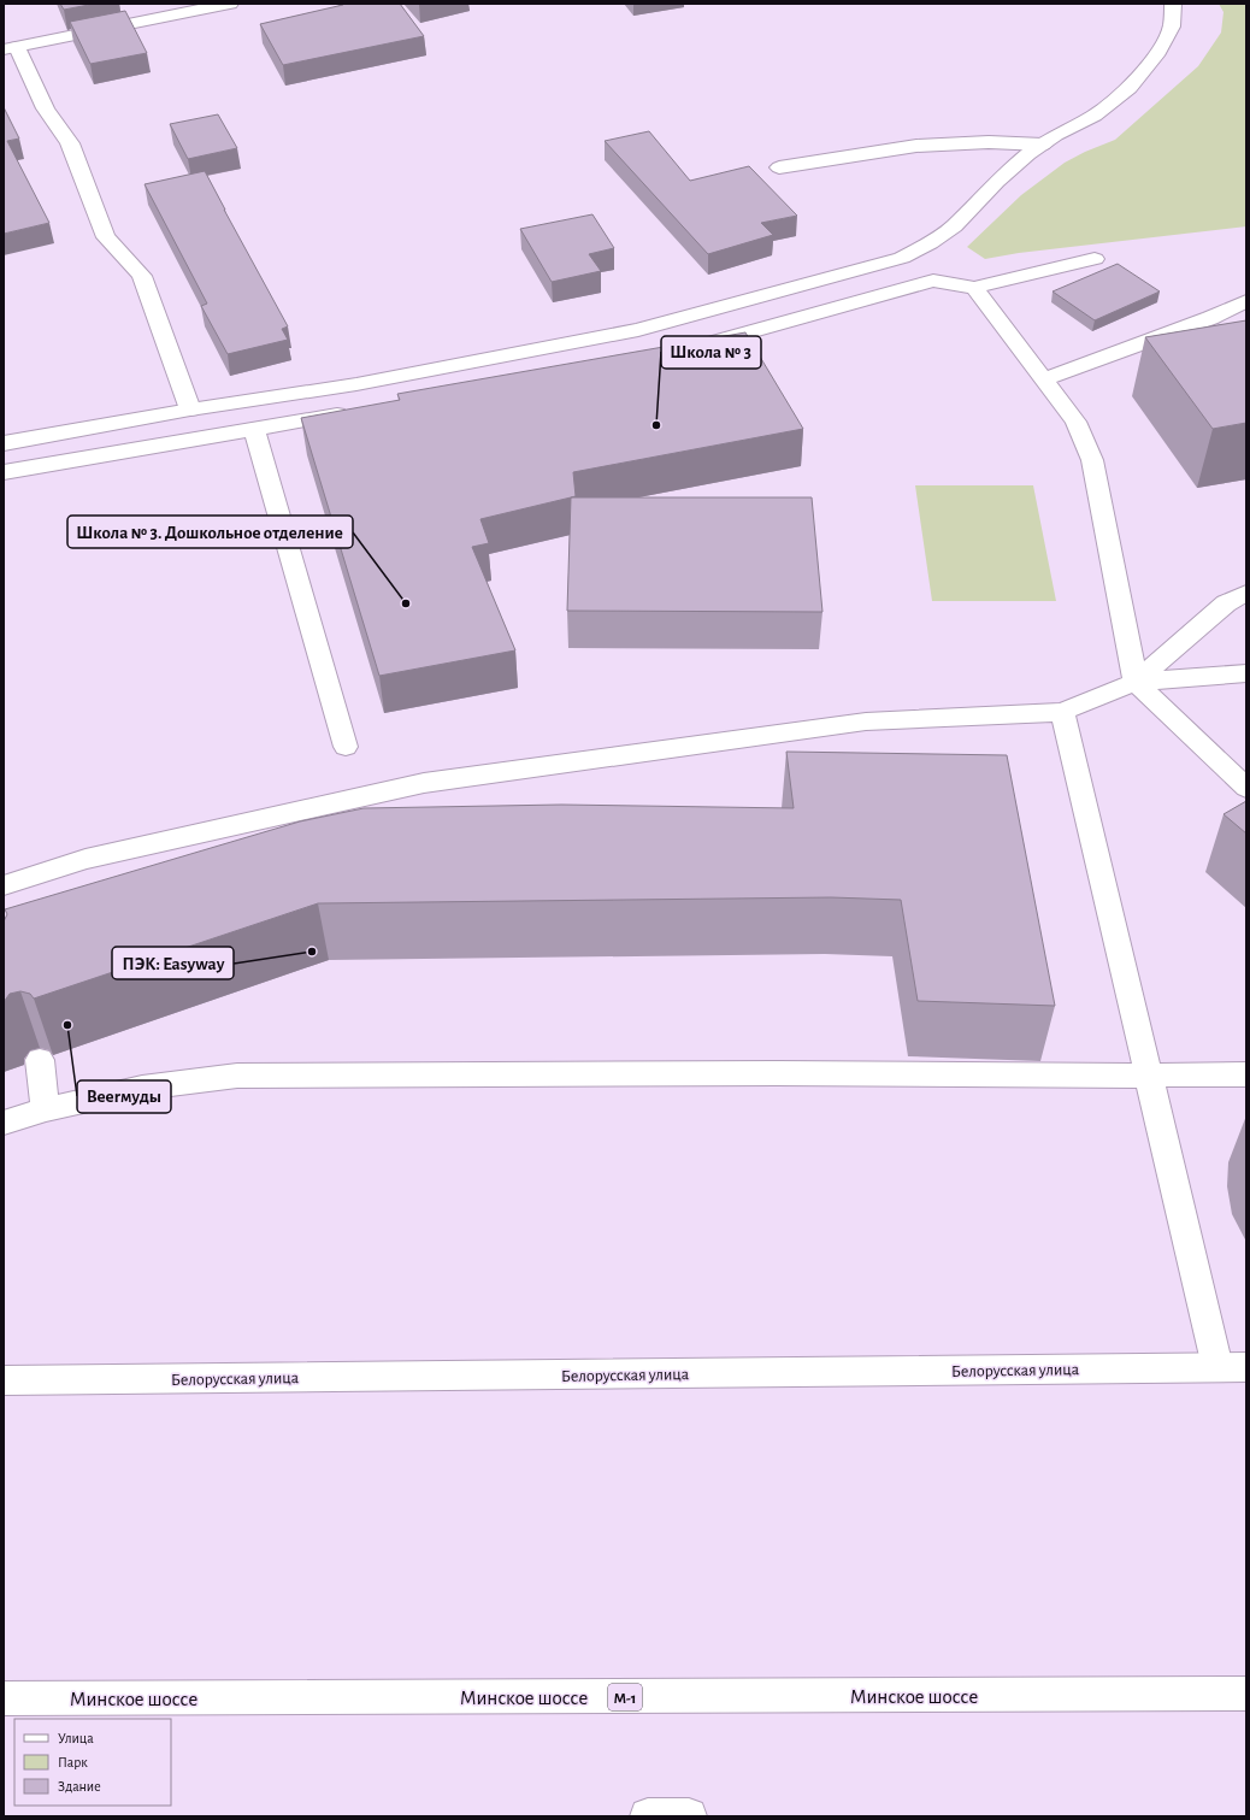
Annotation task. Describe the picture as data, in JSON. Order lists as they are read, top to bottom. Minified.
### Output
{"streets":{"main road":["Белорусская улица","Минское шоссе","М-1"]},"places":["Школа № 3","Школа № 3. Дошкольное отделение","ПЭК: Easyway","Beerмуды"],"legend":["Улица","Парк","Здание"]}
